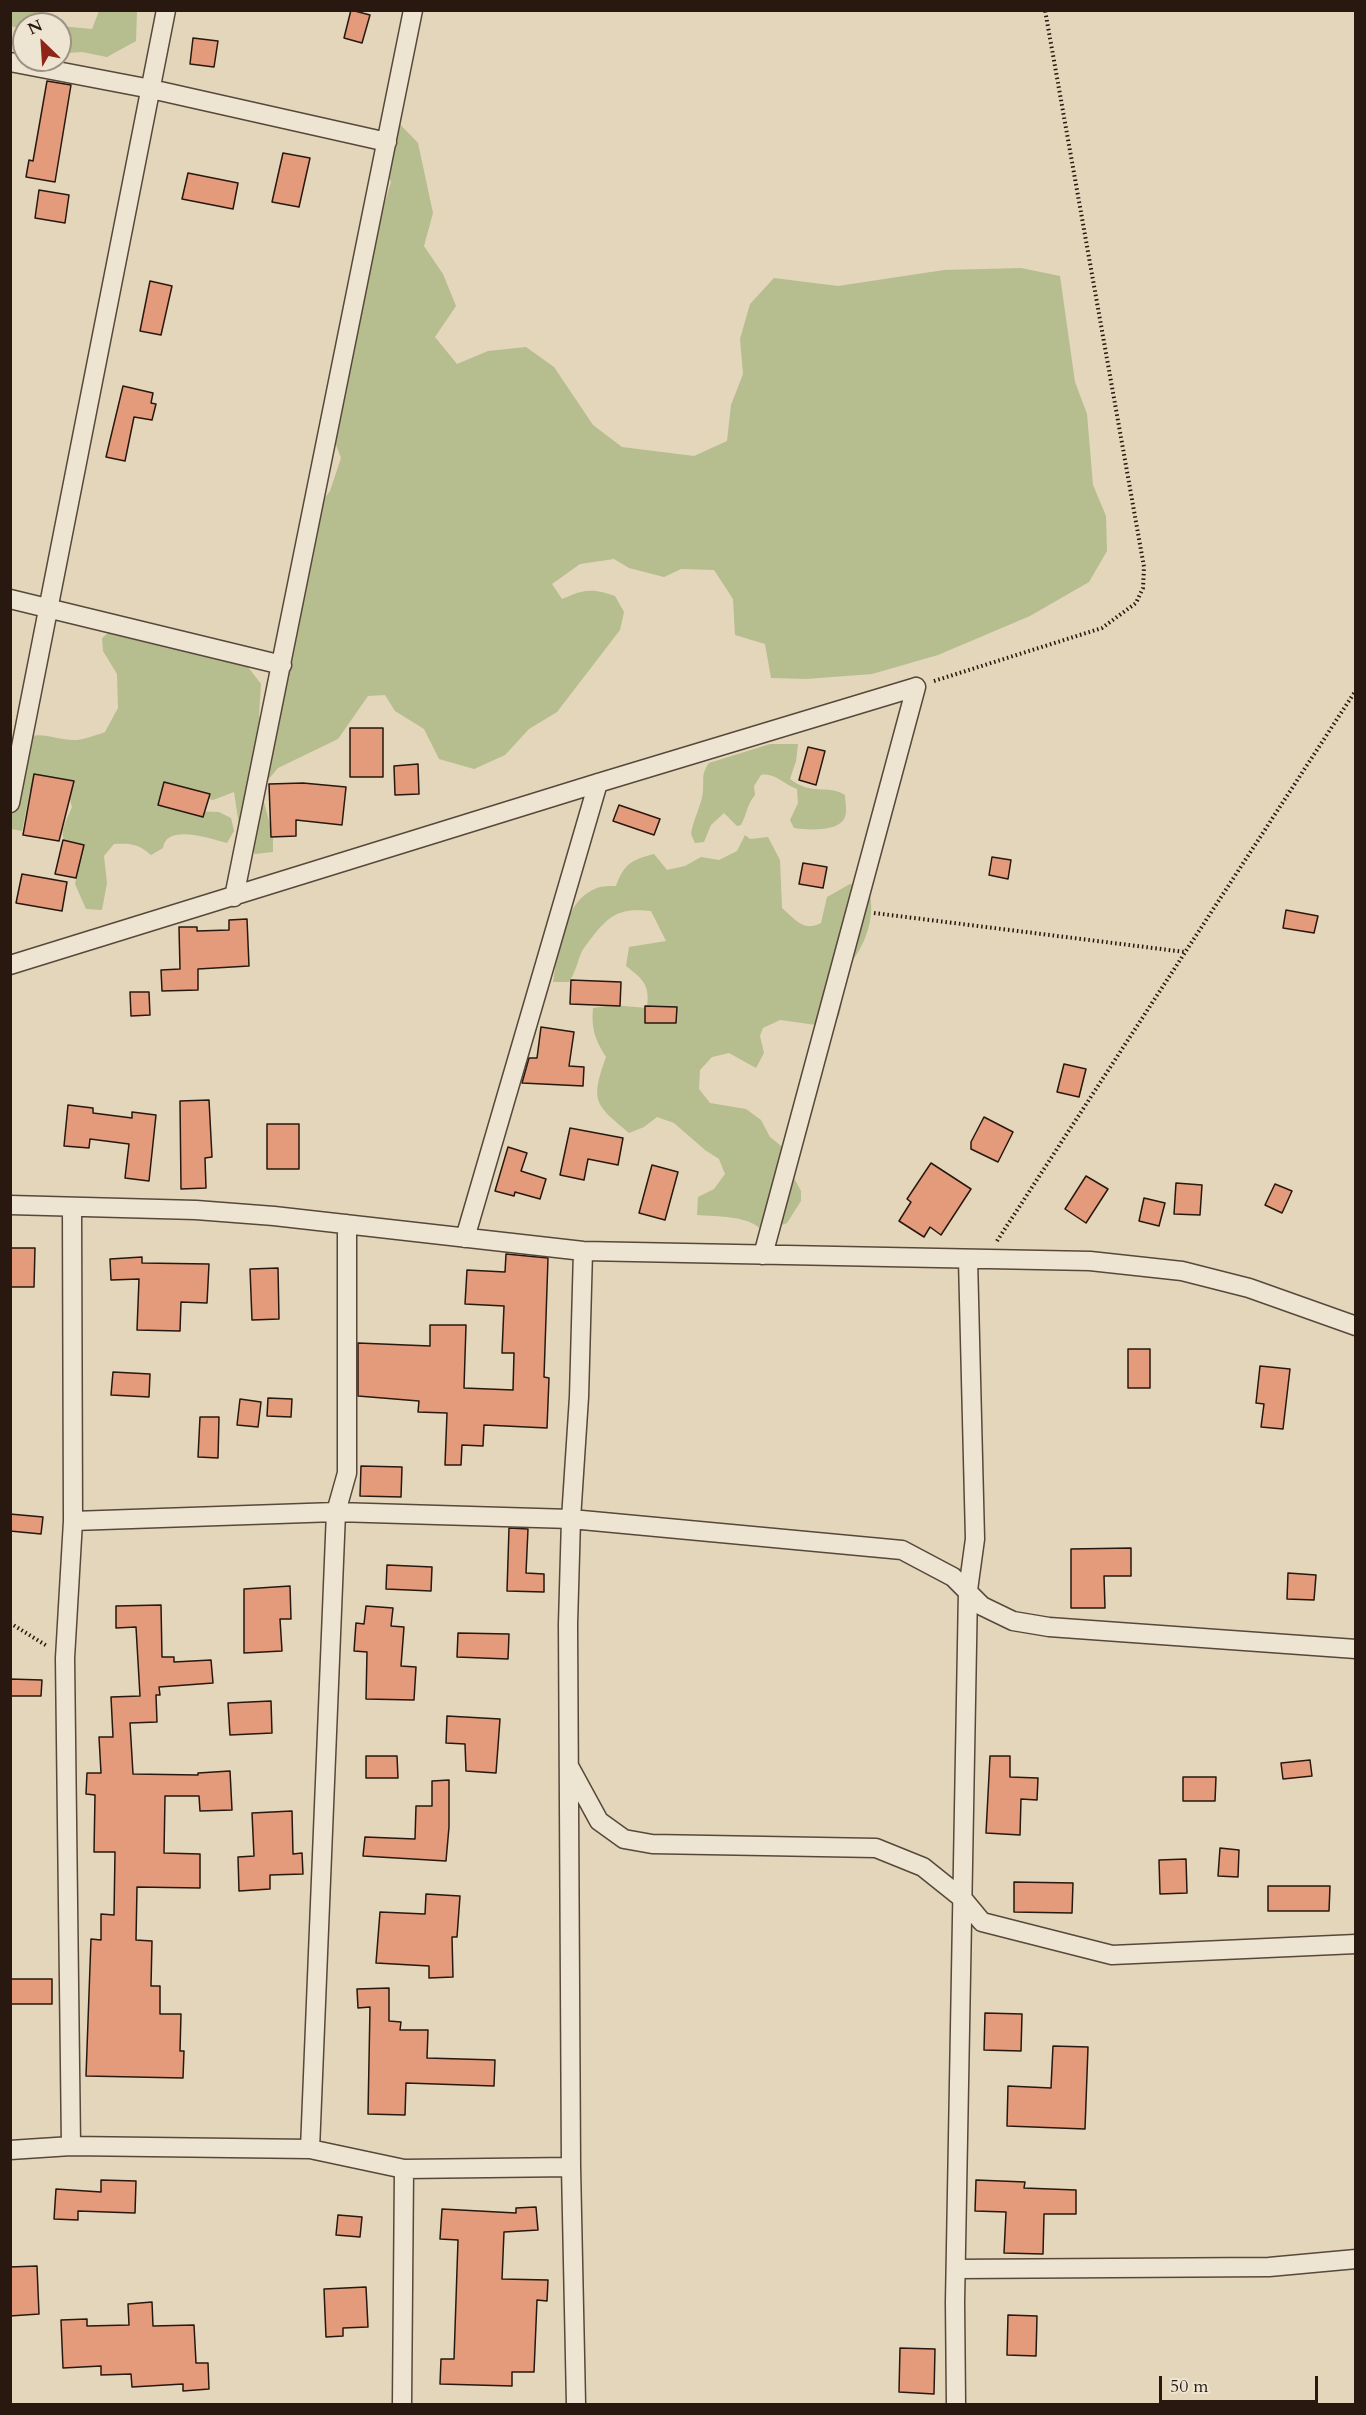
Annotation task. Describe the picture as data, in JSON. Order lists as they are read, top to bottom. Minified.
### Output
{"scale_bar":"50 m","north":"top left"}
